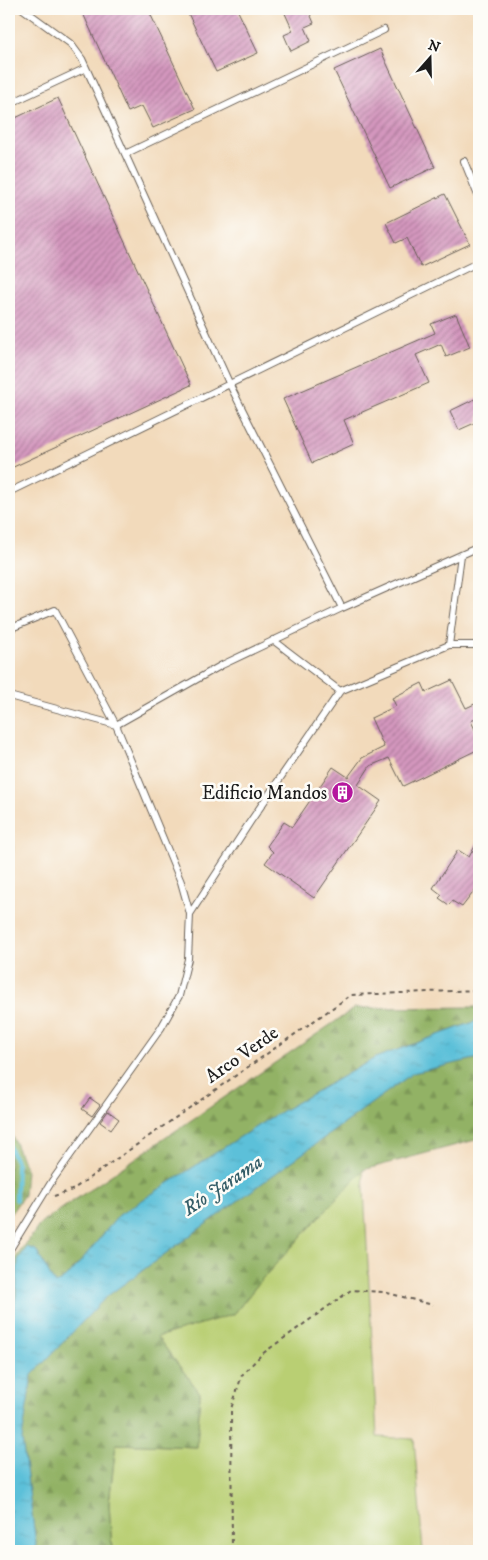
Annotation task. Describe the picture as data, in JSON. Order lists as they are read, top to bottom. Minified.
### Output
{"streets":{"path":["Arco Verde"]},"water":["Río Jarama"],"places":{"building":["Edificio Mandos"]},"north":"top"}
